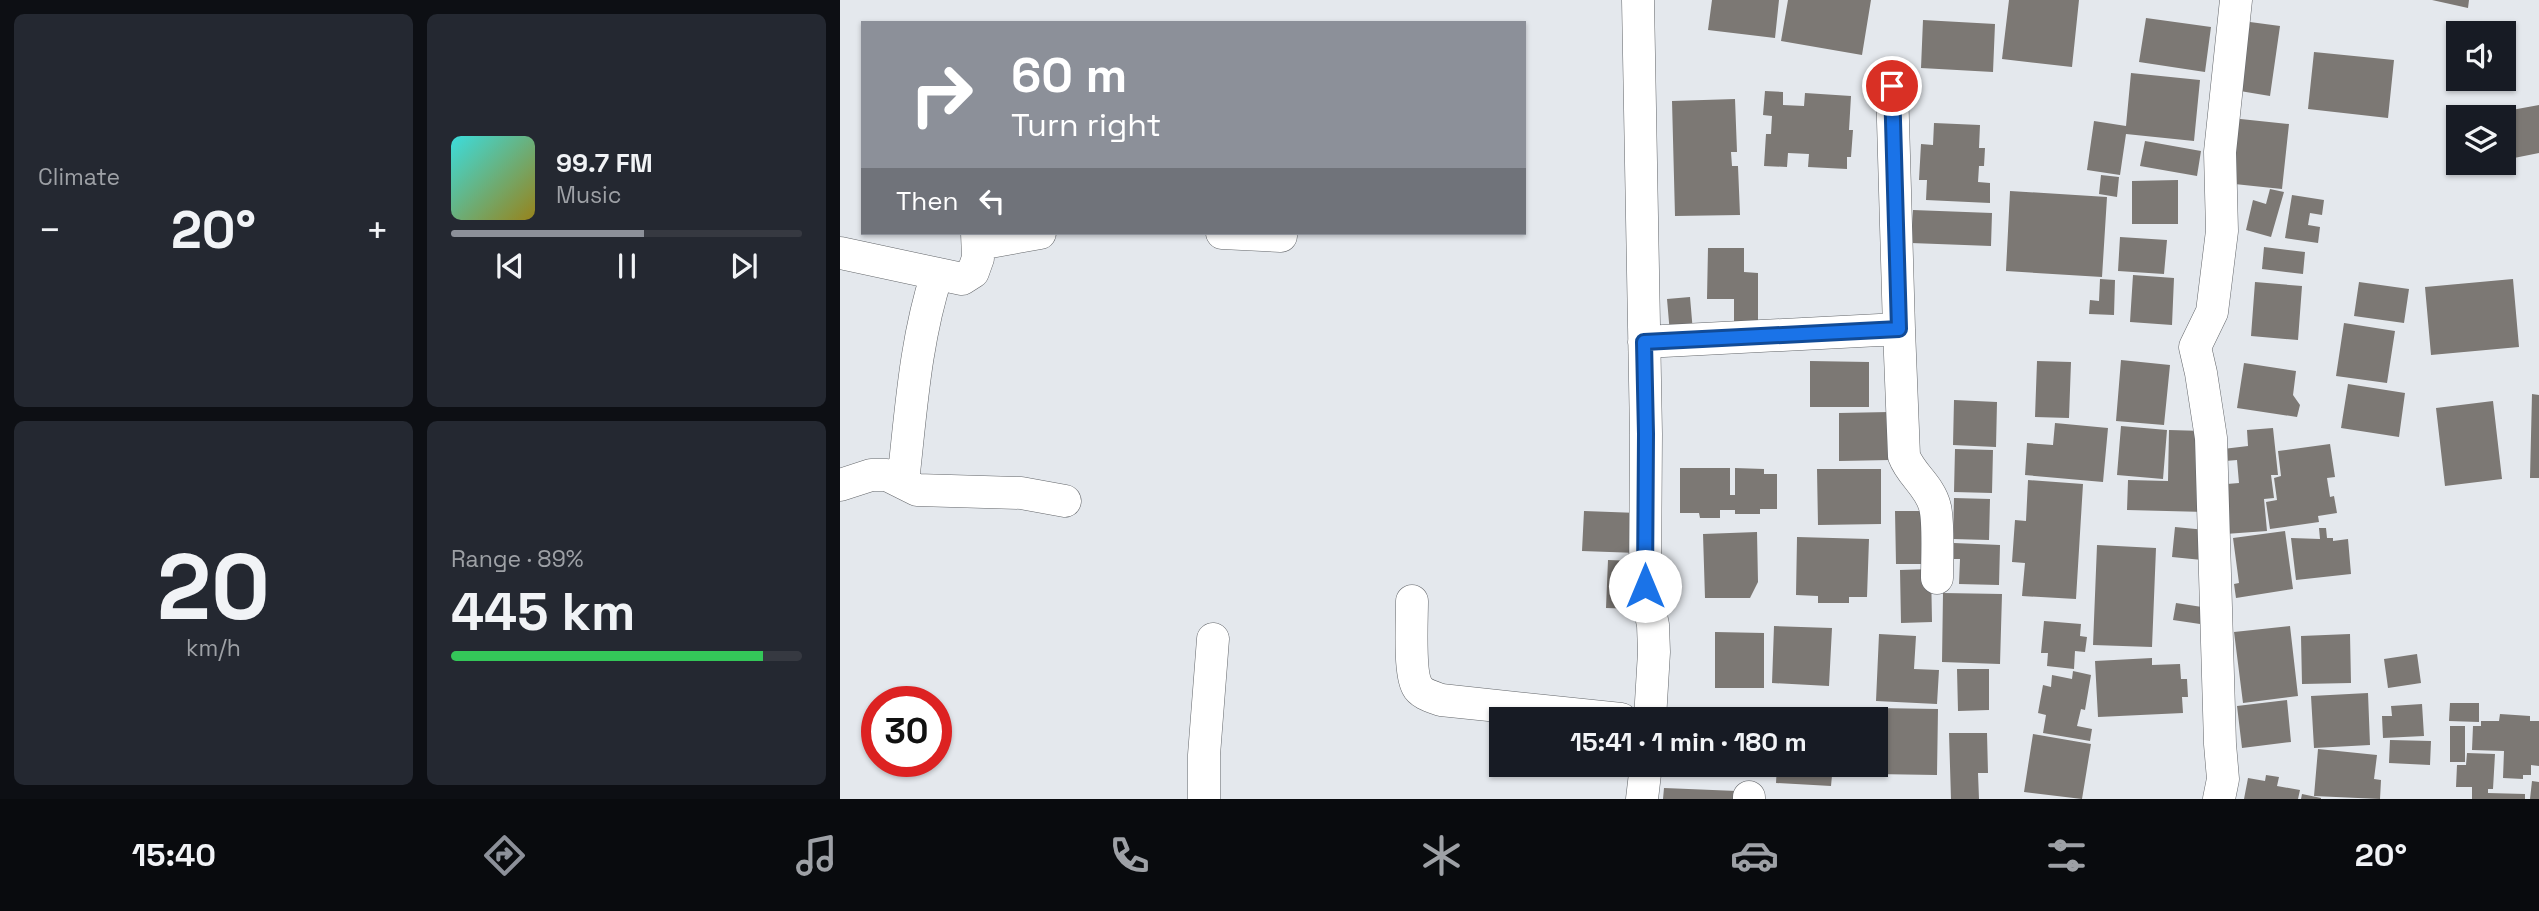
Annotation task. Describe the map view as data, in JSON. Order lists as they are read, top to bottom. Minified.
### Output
{"page":{"tile":["Climate",["20","km/h"],["Range · 89%","445 km"]],"turn":["60 m","Turn right"],"song":["99.7 FM","Music"],"then":"Then","heat":["−","20°","+"],"limit":"30","trip":"15:41 · 1 min · 180 m","tabs":["15:40","20°"]}}
